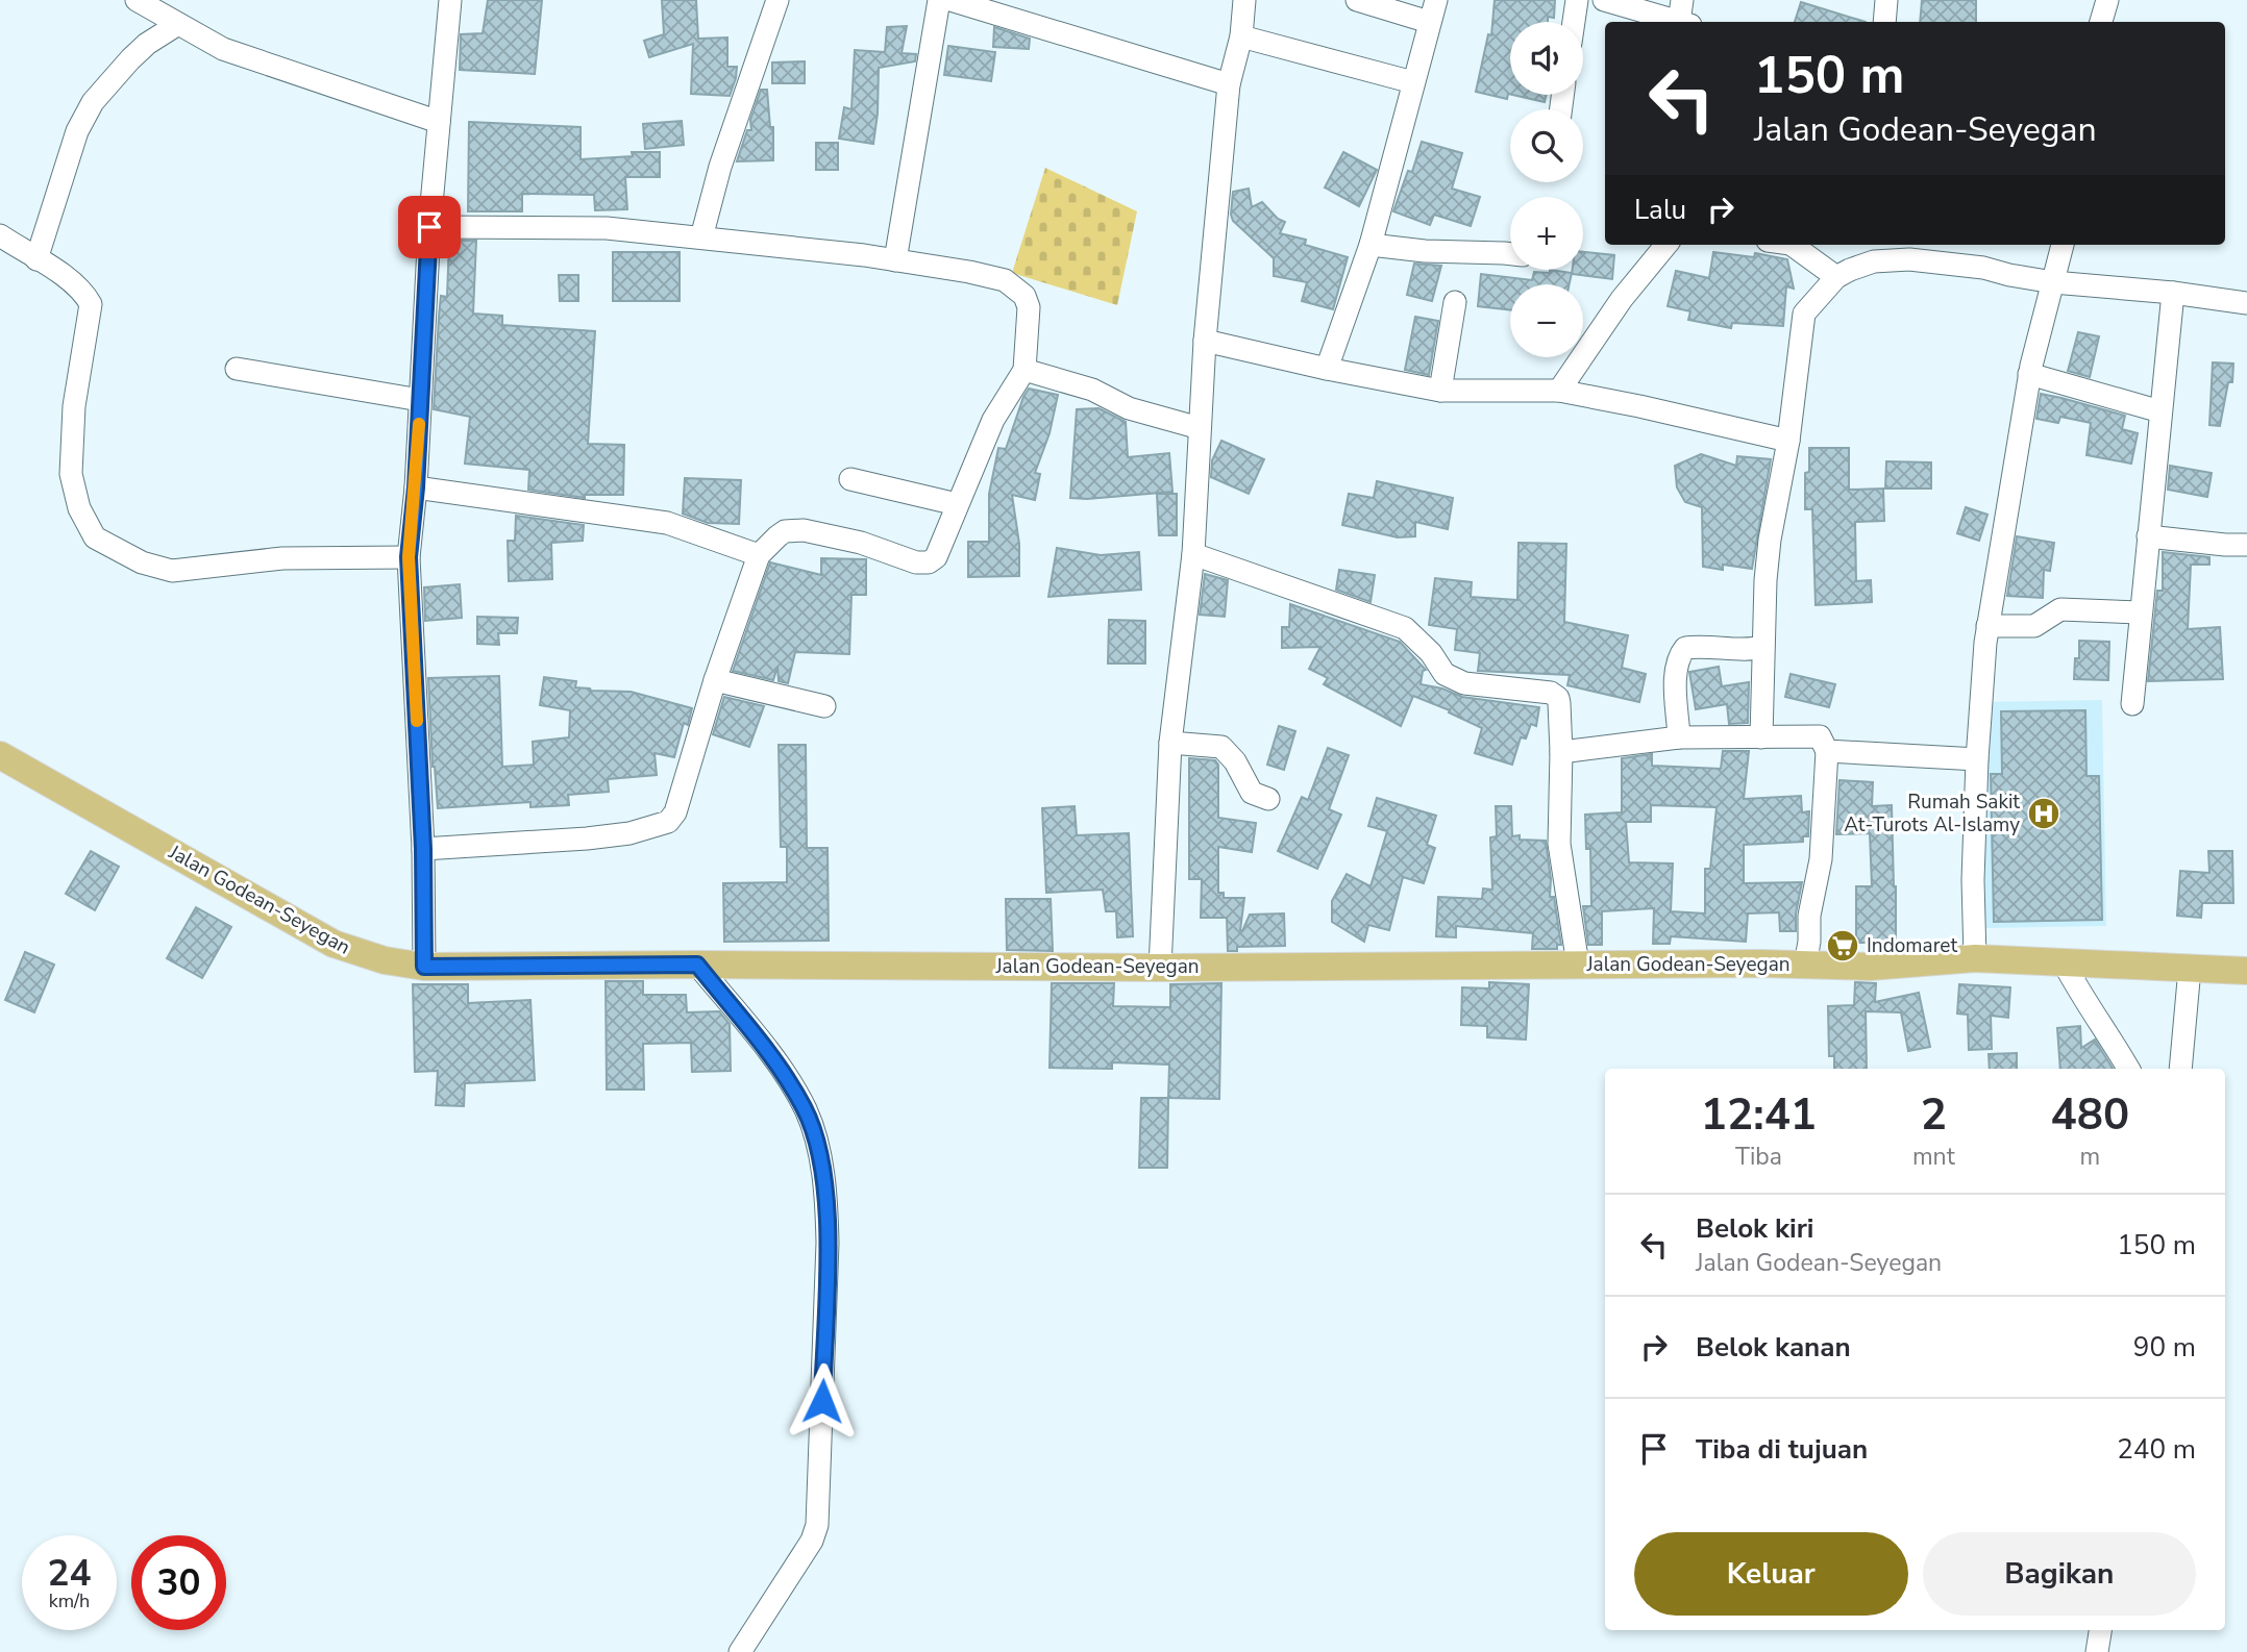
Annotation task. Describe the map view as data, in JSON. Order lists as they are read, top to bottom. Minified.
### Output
{"streets":{"main road":["Jalan Godean-Seyegan"]},"places":{"hospital":["Rumah Sakit At-Turots Al-Islamy"],"supermarket":["Indomaret"]},"page":{"map_buttons":["+","−"],"turn":["150 m","Jalan Godean-Seyegan"],"then":"Lalu","eta":["12:41","Tiba","2","mnt","480","m"],"list":[{"name":"Belok kiri","note":"Jalan Godean-Seyegan","value":"150 m"},{"name":"Belok kanan","value":"90 m"},{"name":"Tiba di tujuan","value":"240 m"}],"buttons":["Keluar","Bagikan"],"speed":"24 km/h","limit":"30"}}
